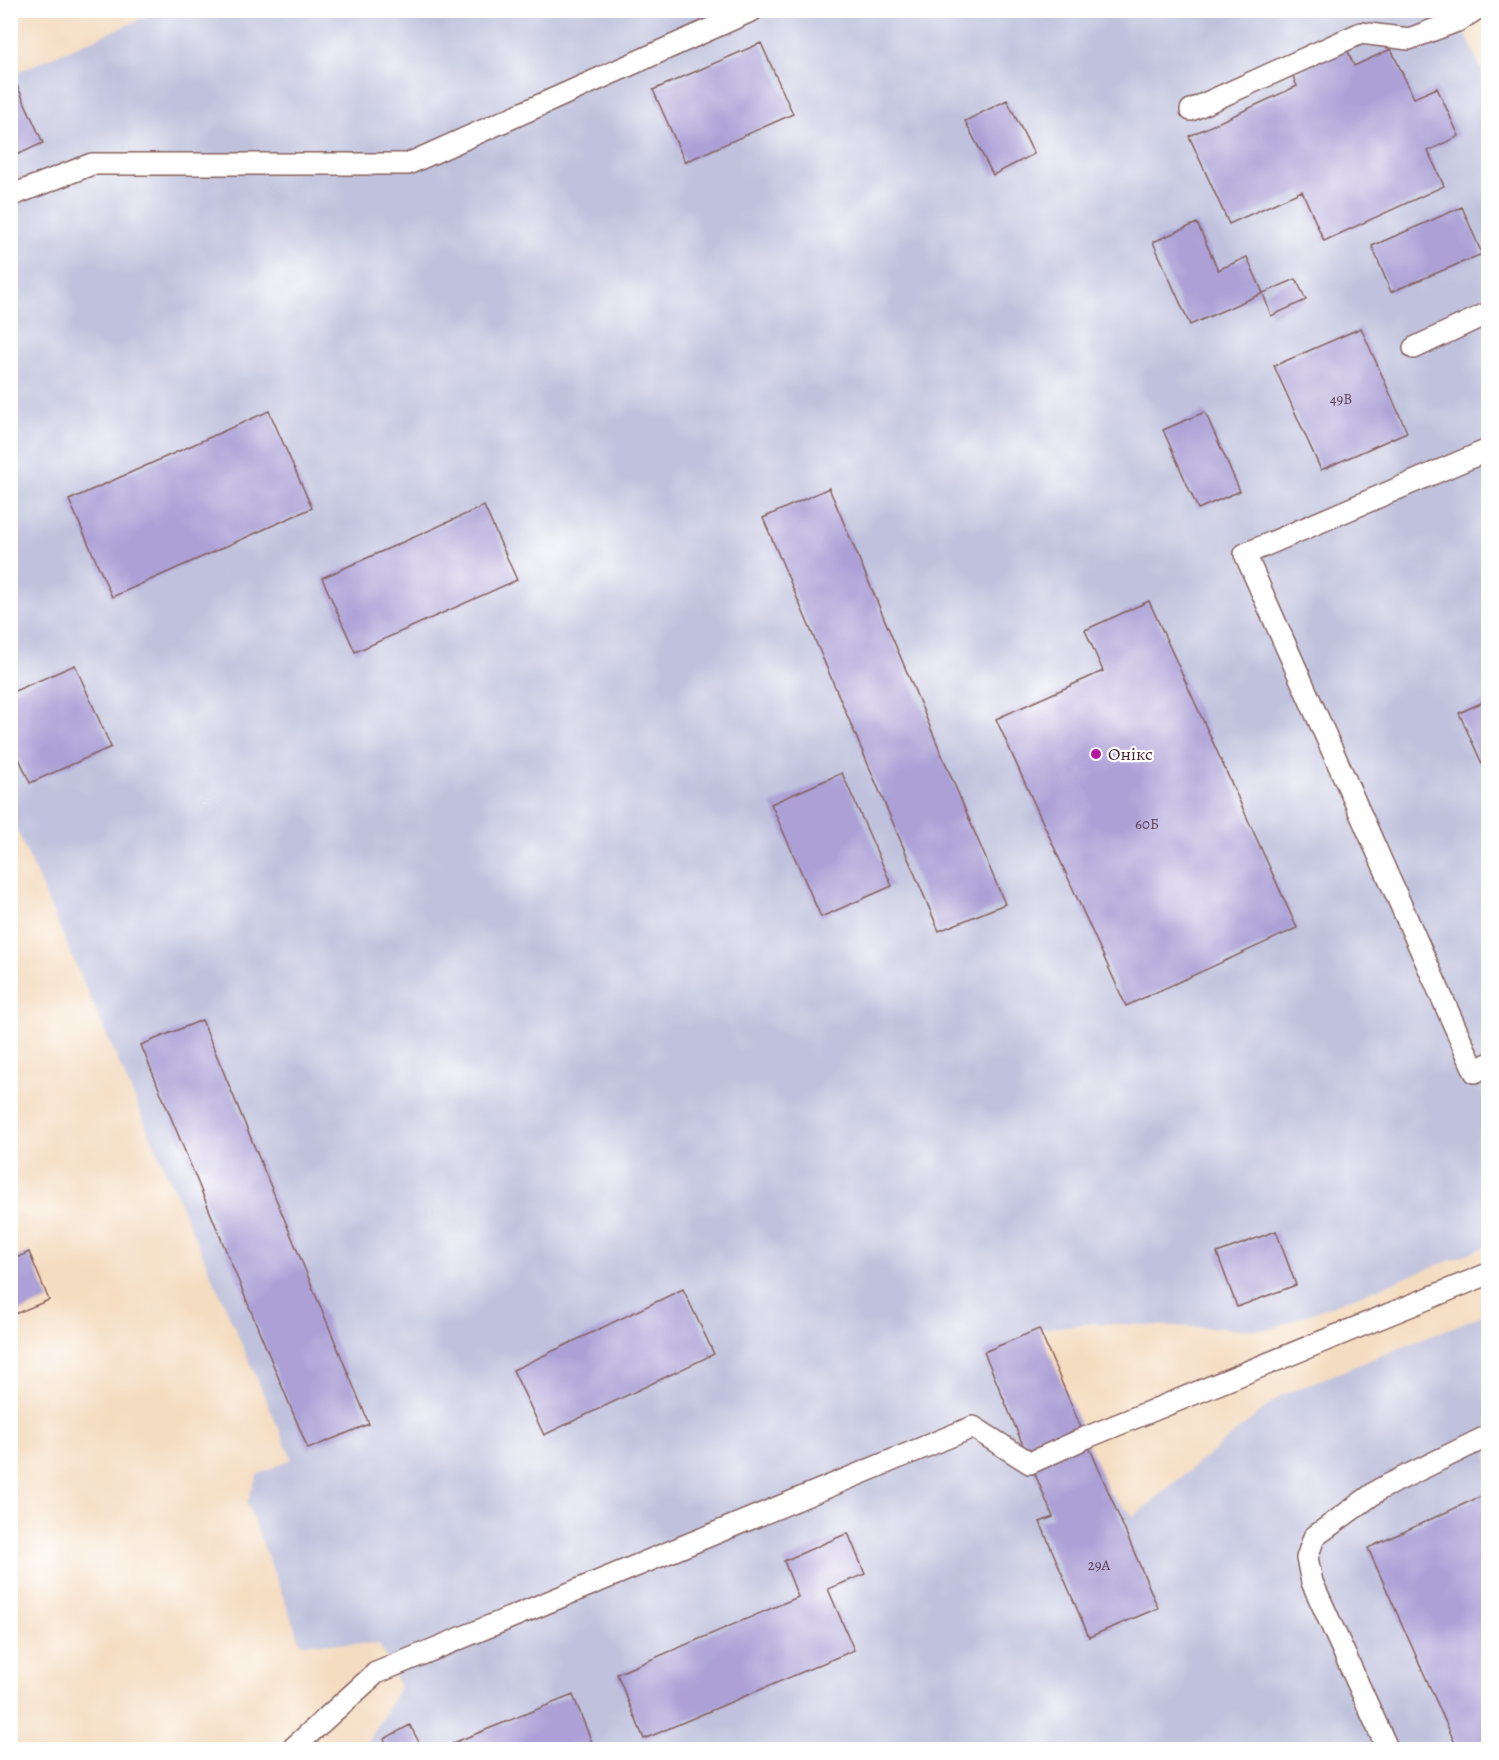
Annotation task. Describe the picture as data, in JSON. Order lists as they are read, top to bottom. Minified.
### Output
{"places":["Онікс"],"house_numbers":["49В","60Б","29А"]}
